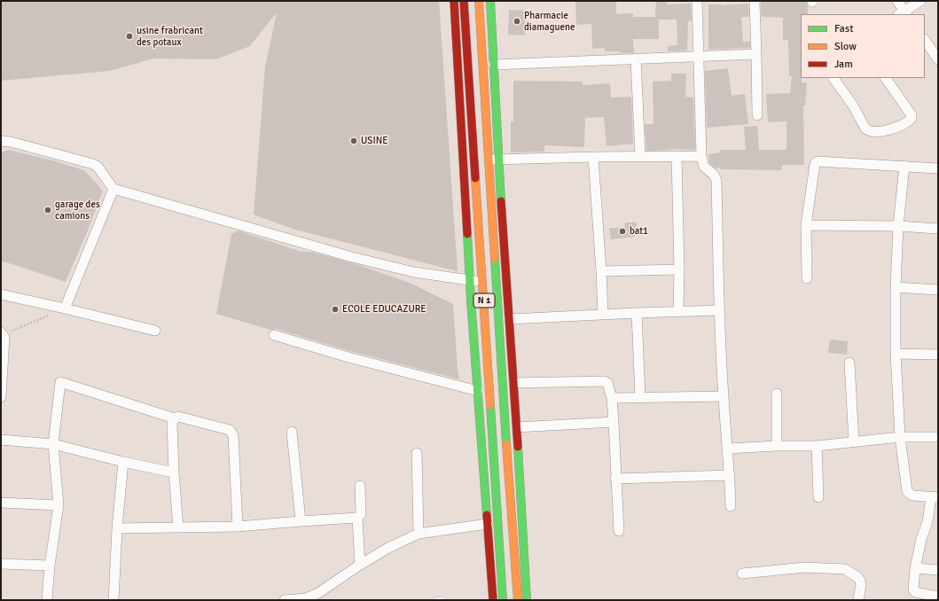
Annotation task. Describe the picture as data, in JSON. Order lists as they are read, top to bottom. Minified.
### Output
{"streets":{"main road":["N 1"]},"places":["Pharmacie diamaguene","usine frabricant des potaux","USINE","garage des camions","bat1","ECOLE EDUCAZURE"],"legend":["Fast","Slow","Jam"]}
